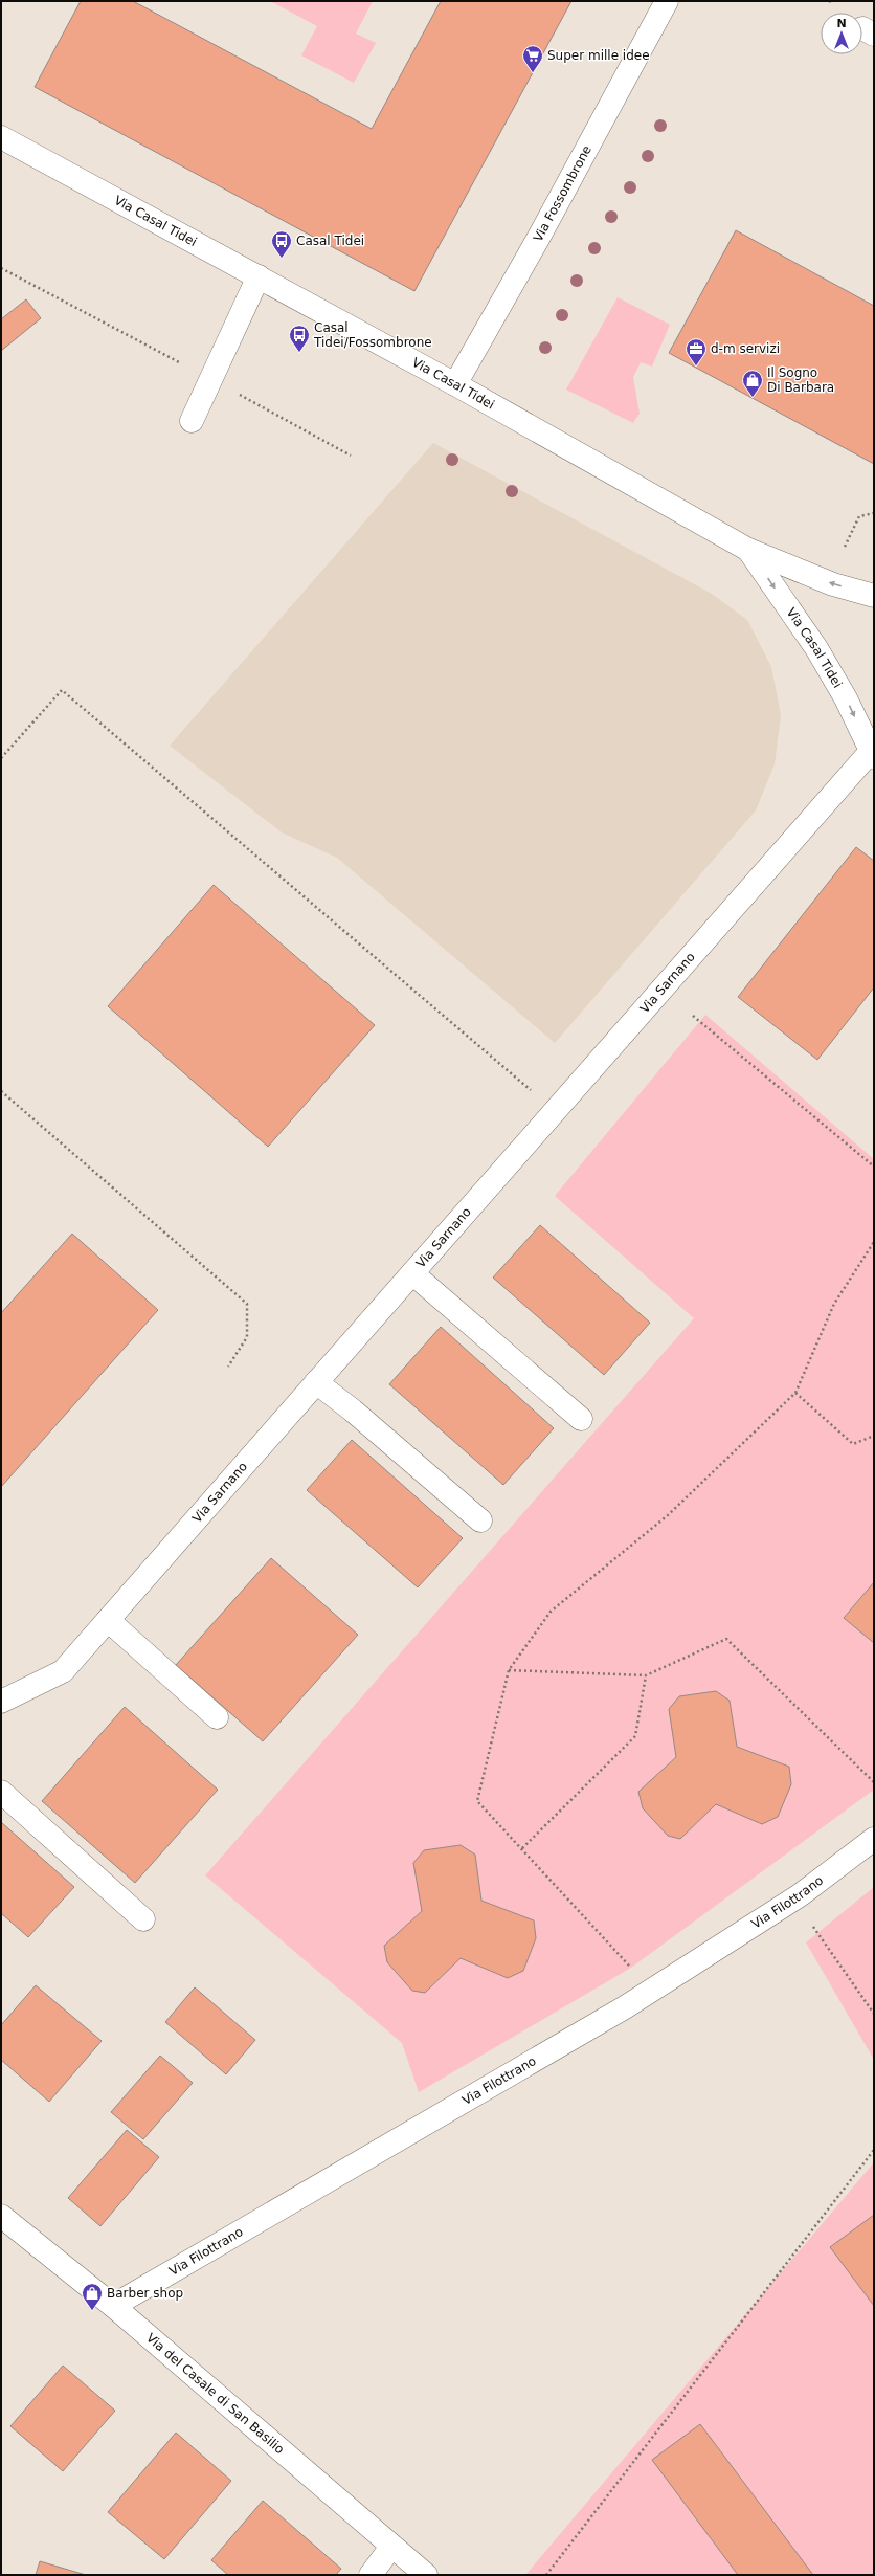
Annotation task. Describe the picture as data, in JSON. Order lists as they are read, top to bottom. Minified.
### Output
{"streets":{"street":["Via Fossombrone","Via Casal Tidei","Via Sarnano","Via Filottrano","Via del Casale di San Basilio"]},"crossings":[["Via Fossombrone","Via Casal Tidei"],["Via Casal Tidei","Via Sarnano"],["Via Filottrano","Via del Casale di San Basilio"]],"places":{"supermarket":["Super mille idee"],"bus stop":["Casal Tidei","Casal Tidei/Fossombrone"],"office":["d-m servizi"],"shop":["Il Sogno Di Barbara","Barber shop"]},"north":"top"}
